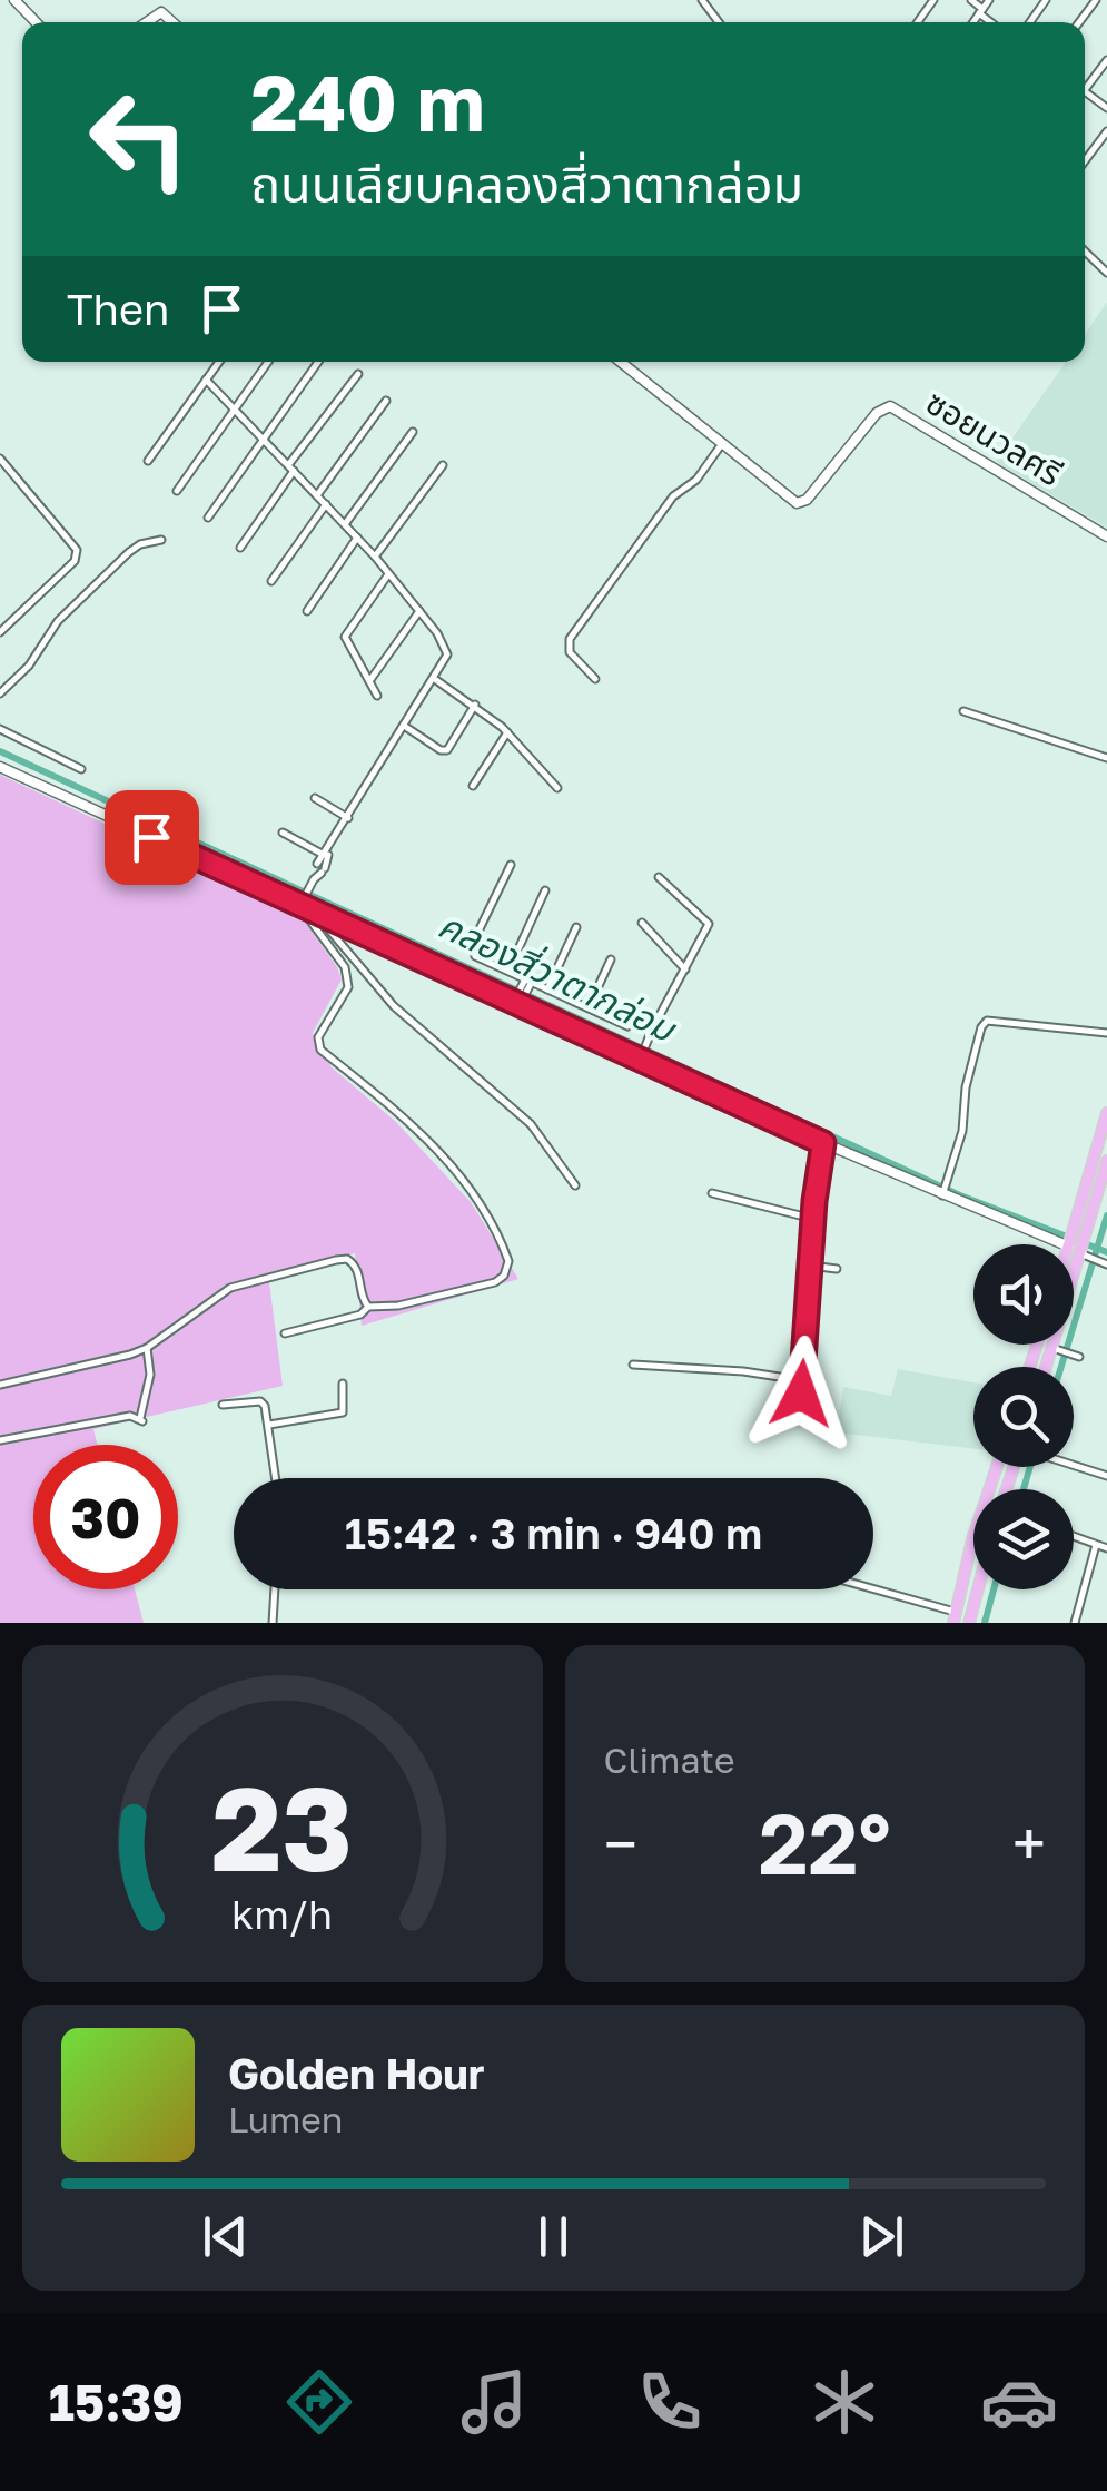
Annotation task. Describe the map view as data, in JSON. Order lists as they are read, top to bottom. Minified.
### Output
{"streets":{"street":["ซอยนวลศรี"]},"water":["คลองสี่วาตากล่อม"],"page":{"turn":["240 m","ถนนเลียบคลองสี่วาตากล่อม"],"then":"Then","limit":"30","trip":"15:42 · 3 min · 940 m","tile":"Climate","heat":["−","22°","+"],"song":["Golden Hour","Lumen"],"tabs":"15:39","gauge":["23","km/h"]}}
